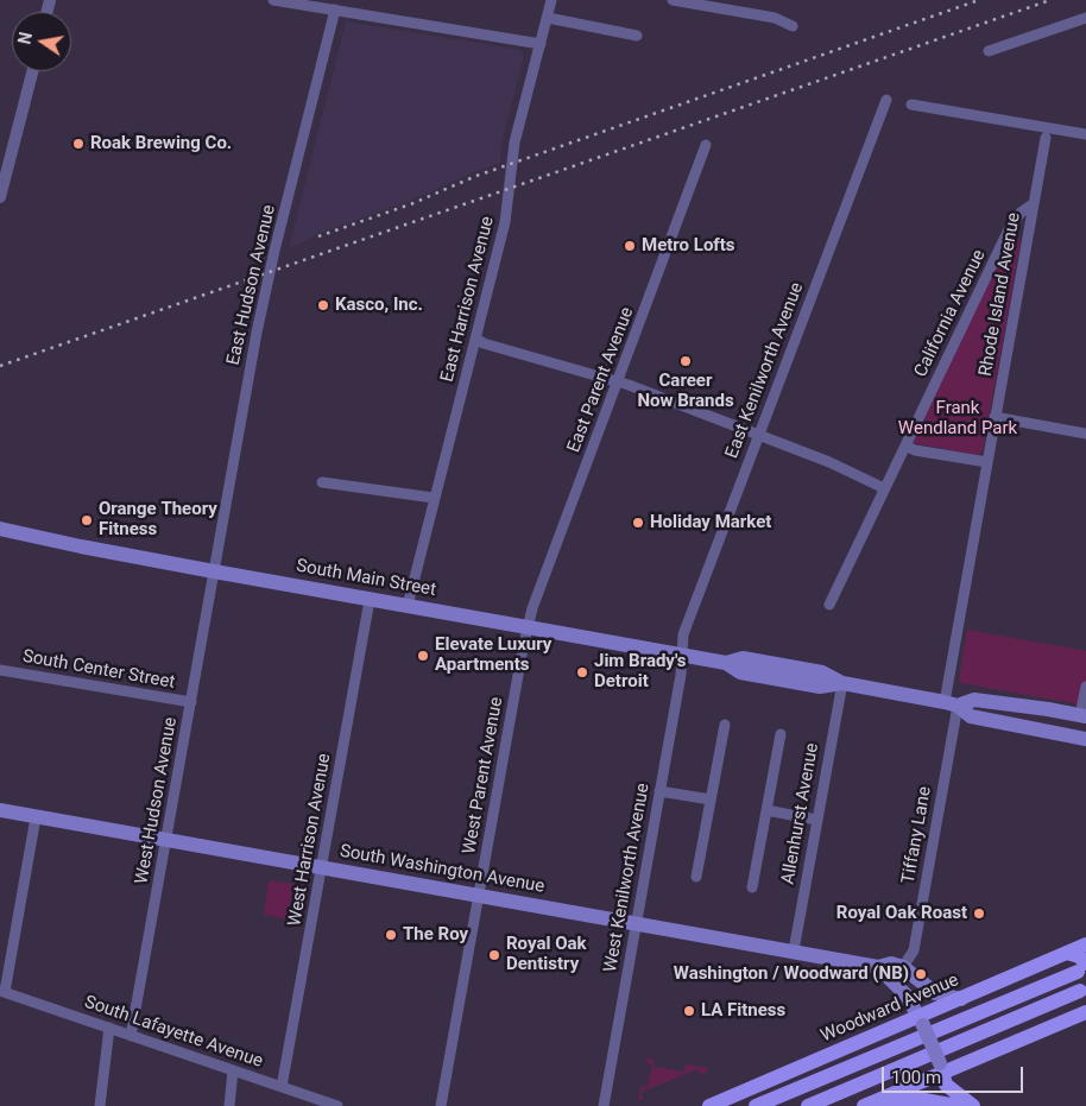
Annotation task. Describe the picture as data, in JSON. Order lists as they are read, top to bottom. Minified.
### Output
{"streets":{"main road":["South Main Street","South Washington Avenue","Woodward Avenue"],"street":["East Hudson Avenue","Rhode Island Avenue","East Harrison Avenue","California Avenue","East Kenilworth Avenue","East Parent Avenue","South Center Street","West Parent Avenue","West Hudson Avenue","Allenhurst Avenue","Tiffany Lane","West Harrison Avenue","West Kenilworth Avenue","South Lafayette Avenue"]},"crossings":[["East Hudson Avenue","South Main Street"],["East Hudson Avenue","West Hudson Avenue"],["Rhode Island Avenue","California Avenue"],["Rhode Island Avenue","South Main Street"],["Rhode Island Avenue","Tiffany Lane"],["East Harrison Avenue","South Main Street"],["East Kenilworth Avenue","South Main Street"],["East Kenilworth Avenue","West Kenilworth Avenue"],["East Parent Avenue","South Main Street"],["East Parent Avenue","West Parent Avenue"],["South Main Street","West Parent Avenue"],["South Main Street","West Hudson Avenue"],["South Main Street","Allenhurst Avenue"],["South Main Street","Tiffany Lane"],["South Main Street","West Harrison Avenue"],["South Main Street","West Kenilworth Avenue"],["South Center Street","West Hudson Avenue"],["West Parent Avenue","South Washington Avenue"],["West Hudson Avenue","South Washington Avenue"],["West Hudson Avenue","South Lafayette Avenue"],["Allenhurst Avenue","South Washington Avenue"],["Tiffany Lane","South Washington Avenue"],["West Harrison Avenue","South Washington Avenue"],["West Harrison Avenue","South Lafayette Avenue"],["South Washington Avenue","West Kenilworth Avenue"]],"parks":["Frank Wendland Park"],"places":["Roak Brewing Co.","Metro Lofts","Kasco, Inc.","Career Now Brands","Orange Theory Fitness","Holiday Market","Elevate Luxury Apartments","Jim Brady's Detroit","Royal Oak Roast","The Roy","Royal Oak Dentistry","Washington / Woodward (NB)","LA Fitness"],"scale_bar":"100 m","north":"left"}
